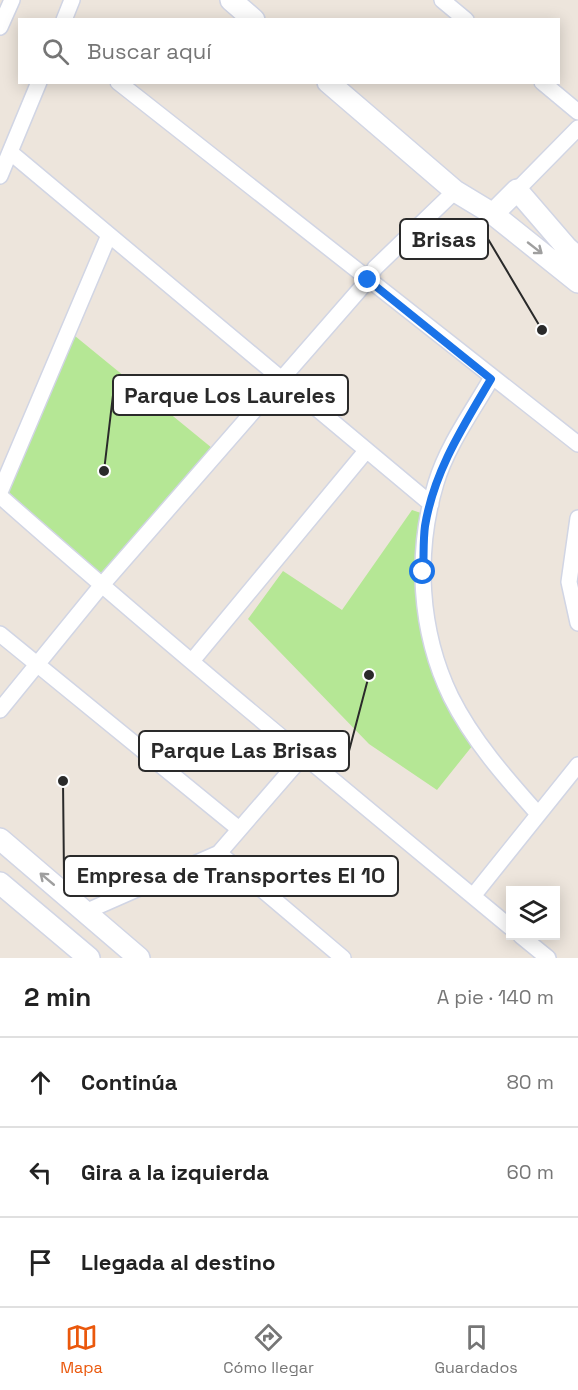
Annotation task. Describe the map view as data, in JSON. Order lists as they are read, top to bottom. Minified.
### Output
{"places":["Brisas","Parque Los Laureles","Parque Las Brisas","Empresa de Transportes El 10"],"page":{"search":"Buscar aquí","heading":["2 min","A pie · 140 m"],"list":[["Continúa","80 m"],["Gira a la izquierda","60 m"],"Llegada al destino"],"nav":["Mapa","Cómo llegar","Guardados"]}}
